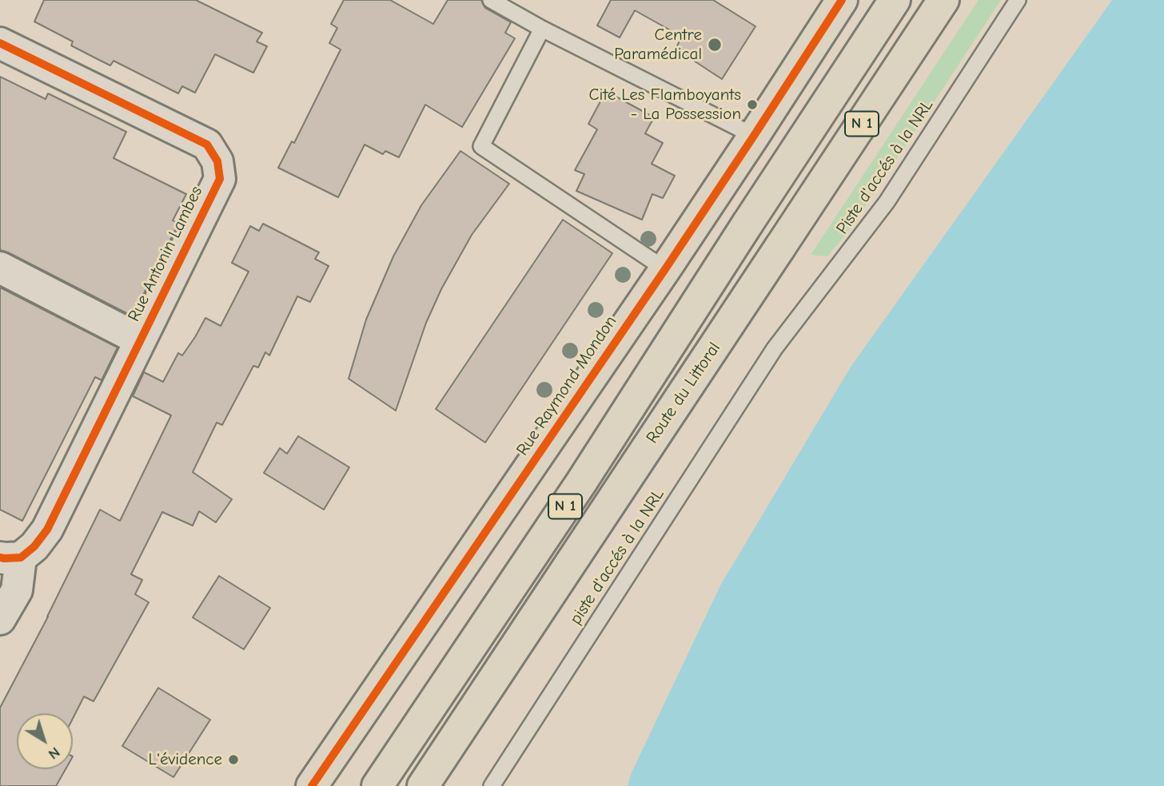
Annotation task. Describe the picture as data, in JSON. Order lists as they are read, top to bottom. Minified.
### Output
{"streets":{"main road":["N 1","Rue Raymond Mondon","Route du Littoral"],"street":["Rue Antonin Lambes"],"lane":["Piste d'accés à la NRL","piste d'accés à la NRL"]},"crossings":[["Piste d'accés à la NRL","piste d'accés à la NRL"]],"places":["Centre Paramédical","Cité Les Flamboyants - La Possession","L'évidence"],"north":"bottom right"}
